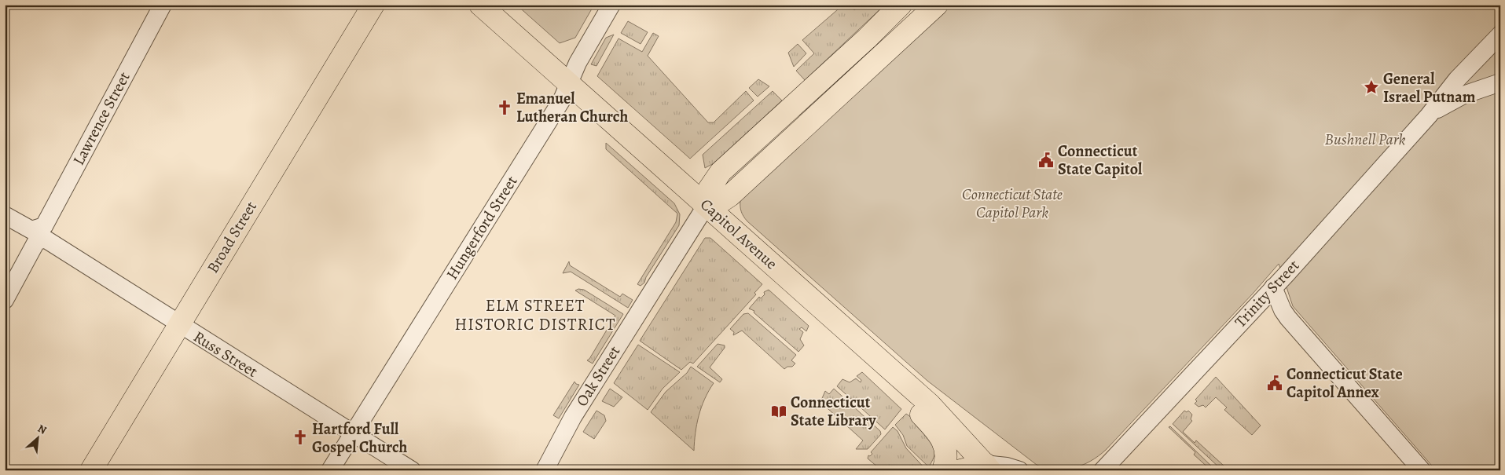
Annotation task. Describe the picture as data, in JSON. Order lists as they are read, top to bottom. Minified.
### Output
{"streets":{"main road":["Capitol Avenue","Broad Street"],"street":["Lawrence Street","Hungerford Street","Trinity Street","Russ Street","Oak Street"]},"crossings":[["Lawrence Street","Russ Street"],["Hungerford Street","Capitol Avenue"],["Hungerford Street","Russ Street"],["Capitol Avenue","Oak Street"],["Broad Street","Russ Street"]],"districts":["ELM STREET HISTORIC DISTRICT"],"parks":["Bushnell Park","Connecticut State Capitol Park"],"places":{"place":["General Israel Putnam"],"church":["Emanuel Lutheran Church","Hartford Full Gospel Church"],"public building":["Connecticut State Capitol","Connecticut State Capitol Annex"],"library":["Connecticut State Library"]},"north":"top right"}
